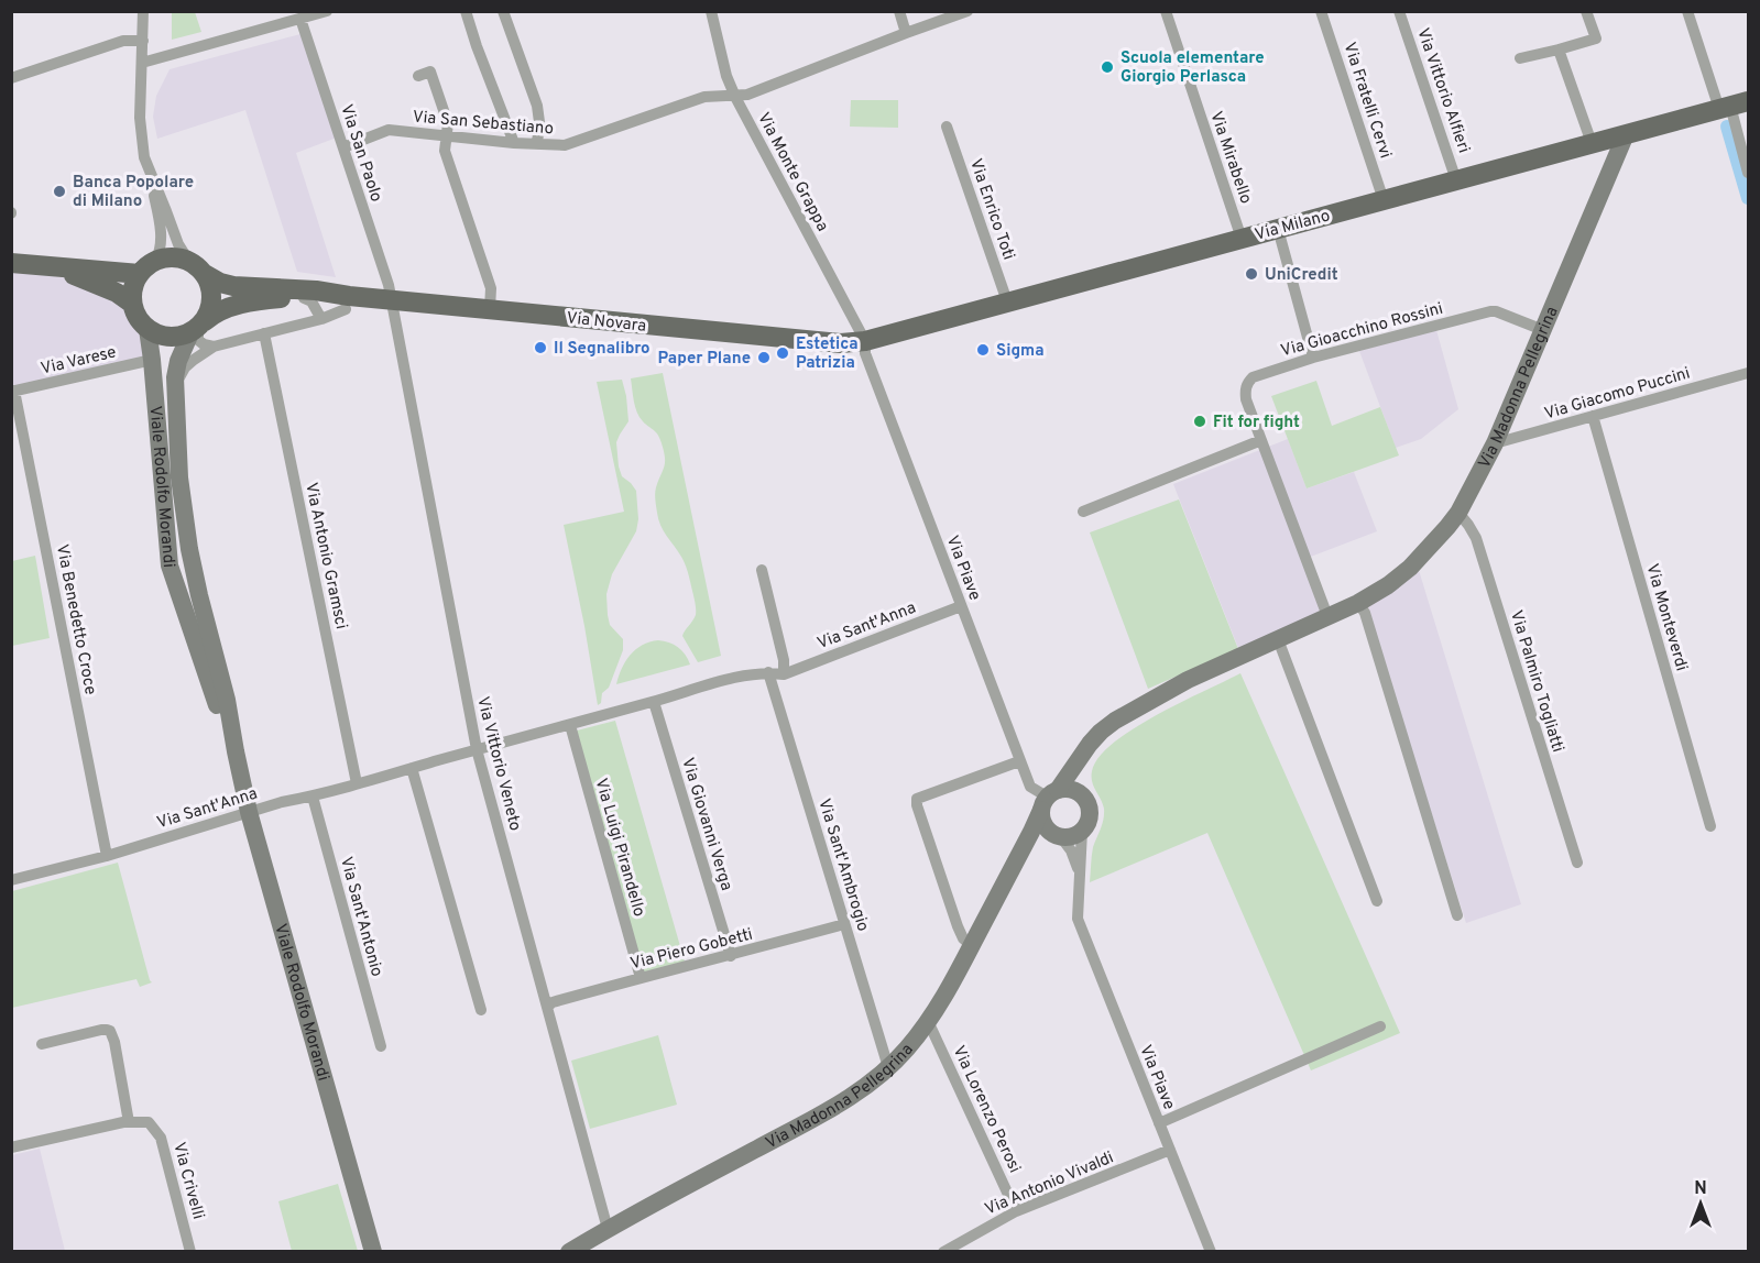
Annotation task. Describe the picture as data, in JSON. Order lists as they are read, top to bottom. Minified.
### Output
{"streets":{"main road":["Via Milano","Via Novara"],"street":["Via Vittorio Alfieri","Via Fratelli Cervi","Via San Sebastiano","Via San Paolo","Via Mirabello","Via Monte Grappa","Via Enrico Toti","Via Gioacchino Rossini","Via Varese","Via Madonna Pellegrina","Via Giacomo Puccini","Viale Rodolfo Morandi","Via Antonio Gramsci","Via Piave","Via Monteverdi","Via Benedetto Croce","Via Sant'Anna","Via Palmiro Togliatti","Via Vittorio Veneto","Via Giovanni Verga","Via Luigi Pirandello","Via Sant'Ambrogio","Via Sant'Antonio","Via Piero Gobetti","Via Lorenzo Perosi","Via Crivelli","Via Antonio Vivaldi"]},"crossings":[["Via Vittorio Alfieri","Via Milano"],["Via Fratelli Cervi","Via Milano"],["Via San Sebastiano","Via San Paolo"],["Via San Sebastiano","Via Monte Grappa"],["Via San Paolo","Via Novara"],["Via San Paolo","Via Vittorio Veneto"],["Via Mirabello","Via Milano"],["Via Monte Grappa","Via Milano"],["Via Monte Grappa","Via Novara"],["Via Monte Grappa","Via Piave"],["Via Enrico Toti","Via Milano"],["Via Milano","Via Novara"],["Via Milano","Via Madonna Pellegrina"],["Via Milano","Via Piave"],["Via Novara","Viale Rodolfo Morandi"],["Via Novara","Via Piave"],["Via Novara","Via Vittorio Veneto"],["Via Gioacchino Rossini","Via Madonna Pellegrina"],["Via Varese","Viale Rodolfo Morandi"],["Via Varese","Via Benedetto Croce"],["Via Madonna Pellegrina","Via Giacomo Puccini"],["Via Madonna Pellegrina","Via Piave"],["Via Madonna Pellegrina","Via Palmiro Togliatti"],["Via Madonna Pellegrina","Via Vittorio Veneto"],["Via Madonna Pellegrina","Via Sant'Ambrogio"],["Via Madonna Pellegrina","Via Lorenzo Perosi"],["Via Giacomo Puccini","Via Monteverdi"],["Viale Rodolfo Morandi","Via Sant'Anna"],["Via Antonio Gramsci","Via Sant'Anna"],["Via Piave","Via Sant'Anna"],["Via Piave","Via Antonio Vivaldi"],["Via Benedetto Croce","Via Sant'Anna"],["Via Sant'Anna","Via Vittorio Veneto"],["Via Sant'Anna","Via Giovanni Verga"],["Via Sant'Anna","Via Luigi Pirandello"],["Via Sant'Anna","Via Sant'Ambrogio"],["Via Sant'Anna","Via Sant'Antonio"],["Via Vittorio Veneto","Via Piero Gobetti"],["Via Giovanni Verga","Via Piero Gobetti"],["Via Luigi Pirandello","Via Piero Gobetti"],["Via Sant'Ambrogio","Via Piero Gobetti"],["Via Lorenzo Perosi","Via Antonio Vivaldi"]],"places":["Scuola elementare Giorgio Perlasca","Banca Popolare di Milano","UniCredit","Il Segnalibro","Sigma","Estetica Patrizia","Paper Plane","Fit for fight"],"north":"top"}
